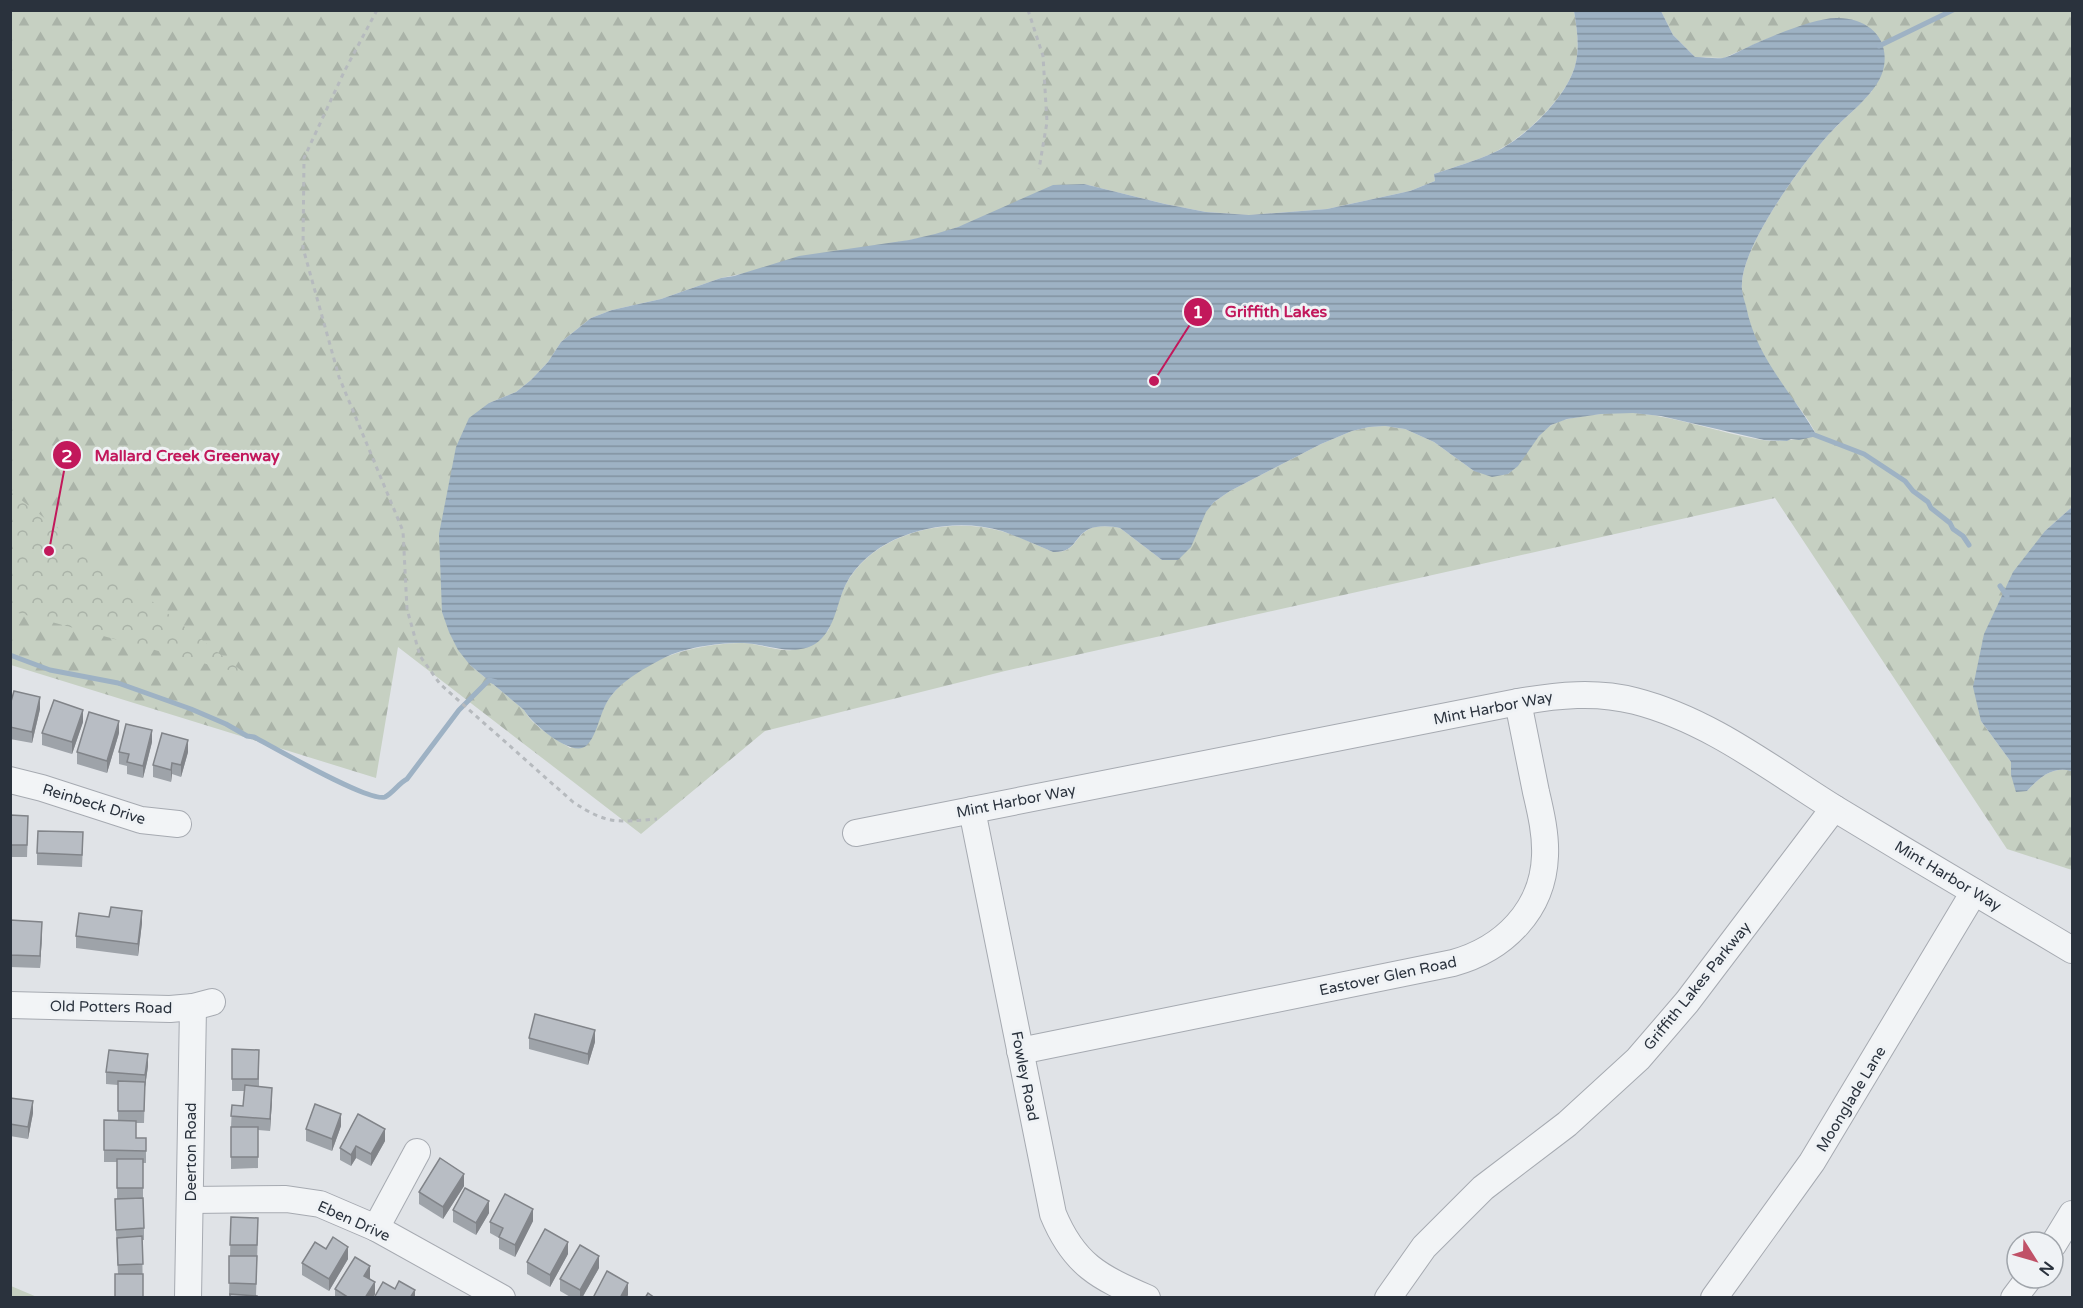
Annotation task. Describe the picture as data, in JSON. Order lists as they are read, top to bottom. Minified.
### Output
{"streets":{"street":["Mint Harbor Way","Reinbeck Drive","Eastover Glen Road","Griffith Lakes Parkway","Old Potters Road","Fowley Road","Moonglade Lane","Deerton Road","Eben Drive"]},"crossings":[["Mint Harbor Way","Eastover Glen Road"],["Mint Harbor Way","Griffith Lakes Parkway"],["Mint Harbor Way","Fowley Road"],["Mint Harbor Way","Moonglade Lane"],["Eastover Glen Road","Fowley Road"],["Old Potters Road","Deerton Road"],["Deerton Road","Eben Drive"]],"places":["Griffith Lakes","Mallard Creek Greenway"],"north":"bottom right"}
